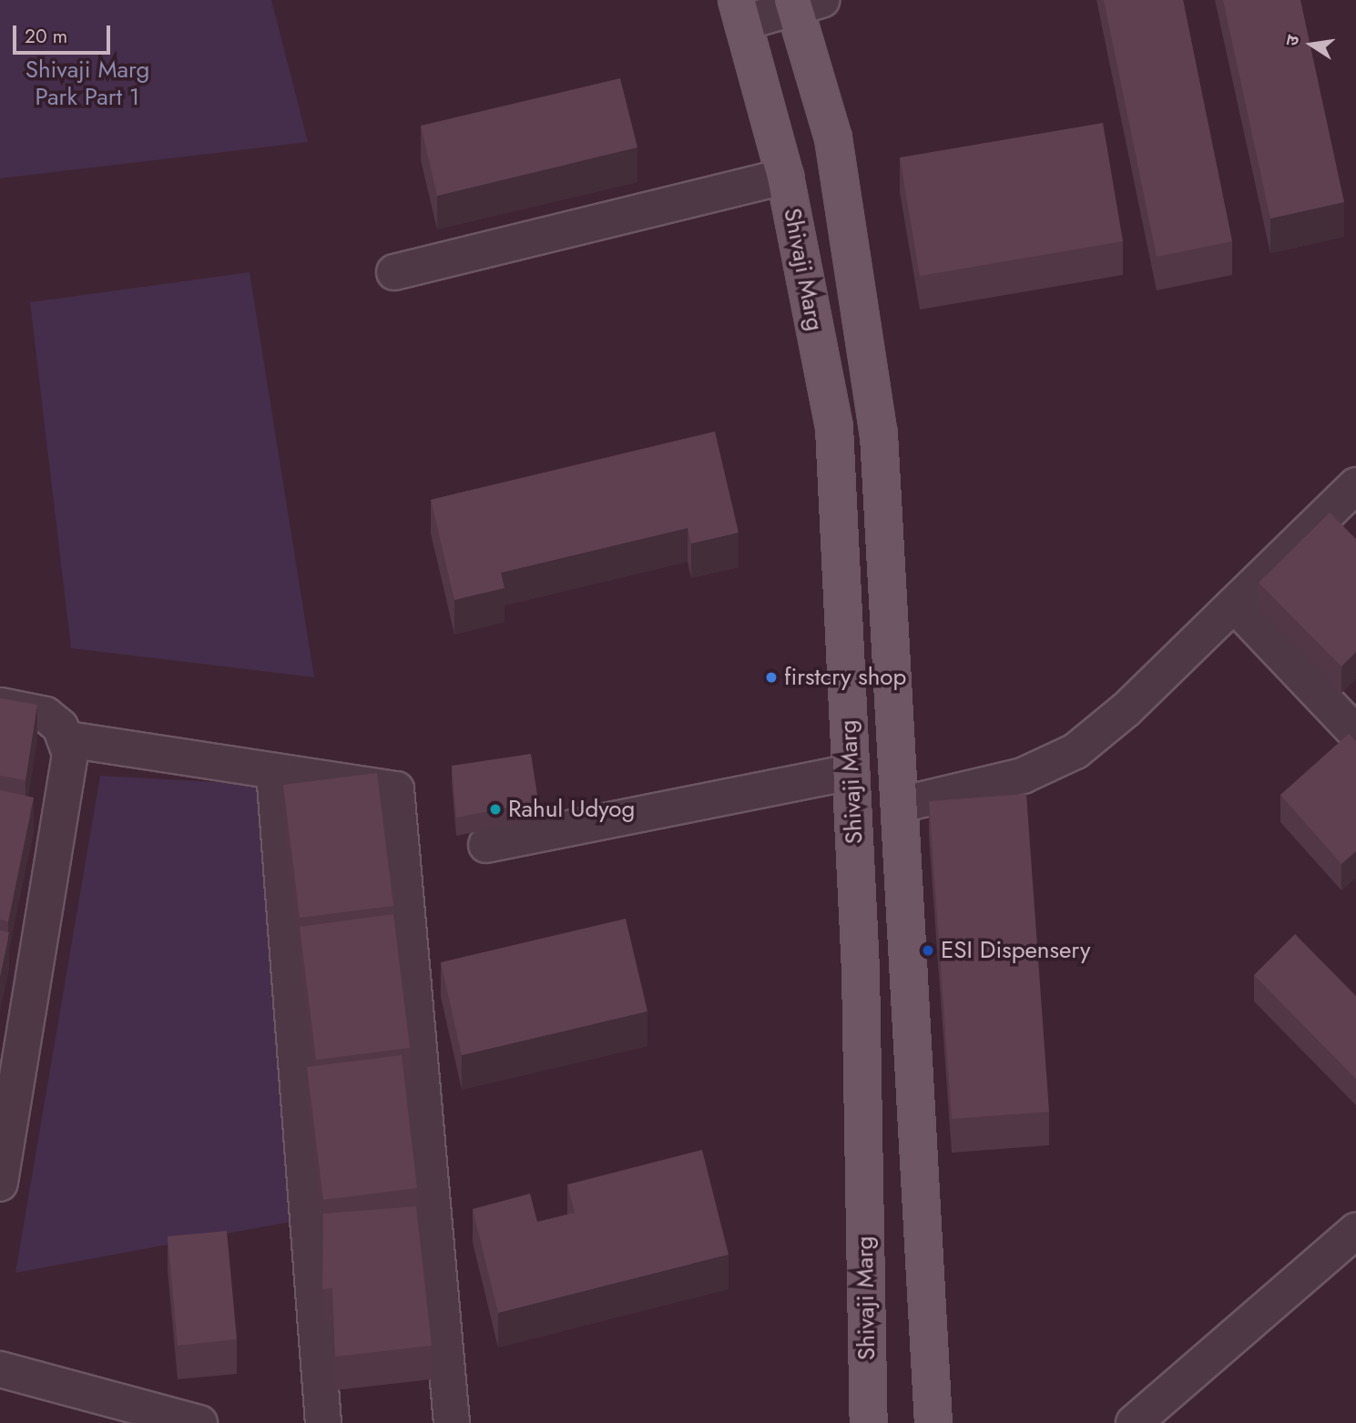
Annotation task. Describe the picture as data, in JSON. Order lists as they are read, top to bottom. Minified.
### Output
{"streets":{"main road":["Shivaji Marg"]},"parks":["Shivaji Marg Park Part 1"],"places":["firstcry shop","Rahul Udyog","ESI Dispensery"],"scale_bar":"20 m","north":"left"}
